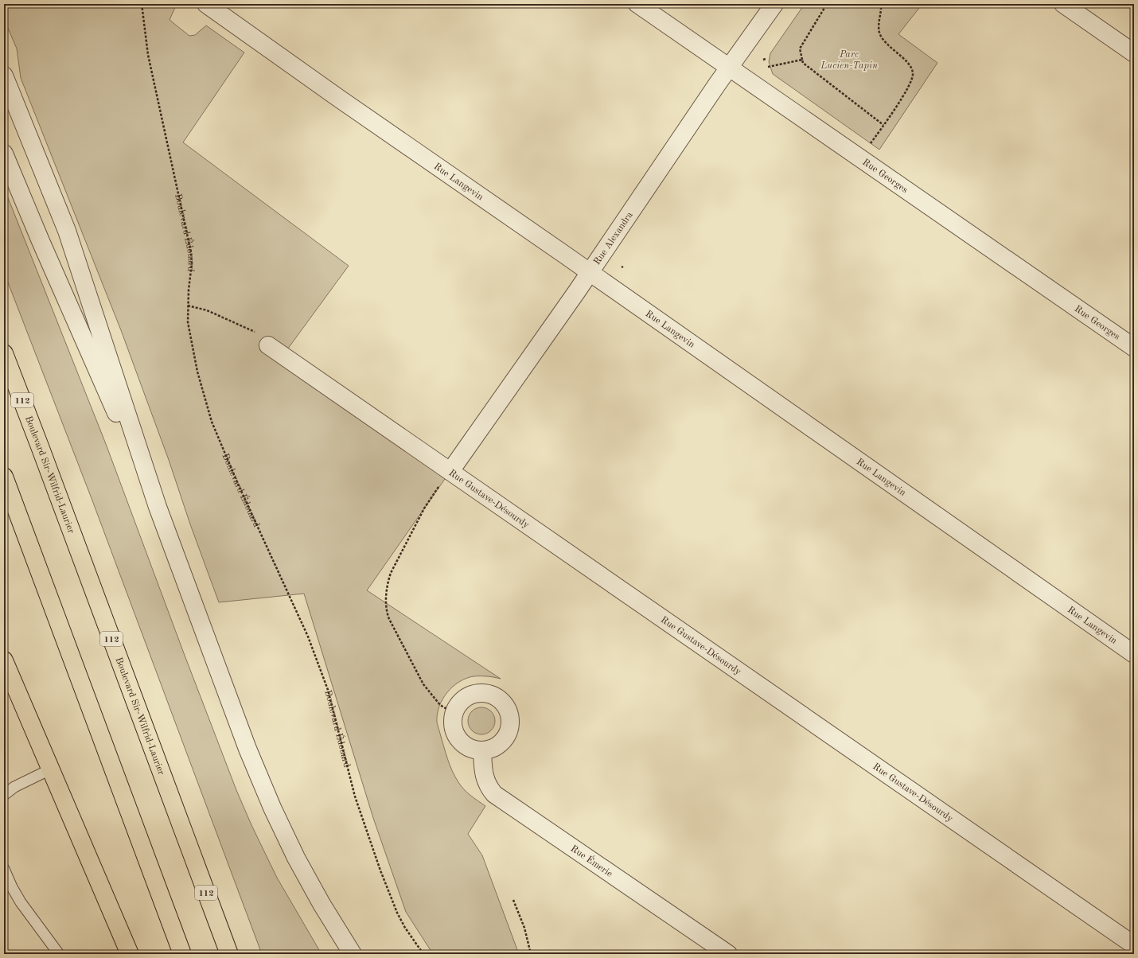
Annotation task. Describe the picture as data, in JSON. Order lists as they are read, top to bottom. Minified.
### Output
{"streets":{"highway":["112","Boulevard Sir-Wilfrid-Laurier"],"street":["Rue Georges","Rue Langevin","Rue Alexandra","Rue Gustave-Désourdy","Rue Émerie"],"path":["Boulevard Édouard"]},"crossings":[["Rue Georges","Rue Alexandra"],["Rue Langevin","Rue Alexandra"],["Rue Alexandra","Rue Gustave-Désourdy"]],"parks":["Parc Lucien-Tapin"]}
